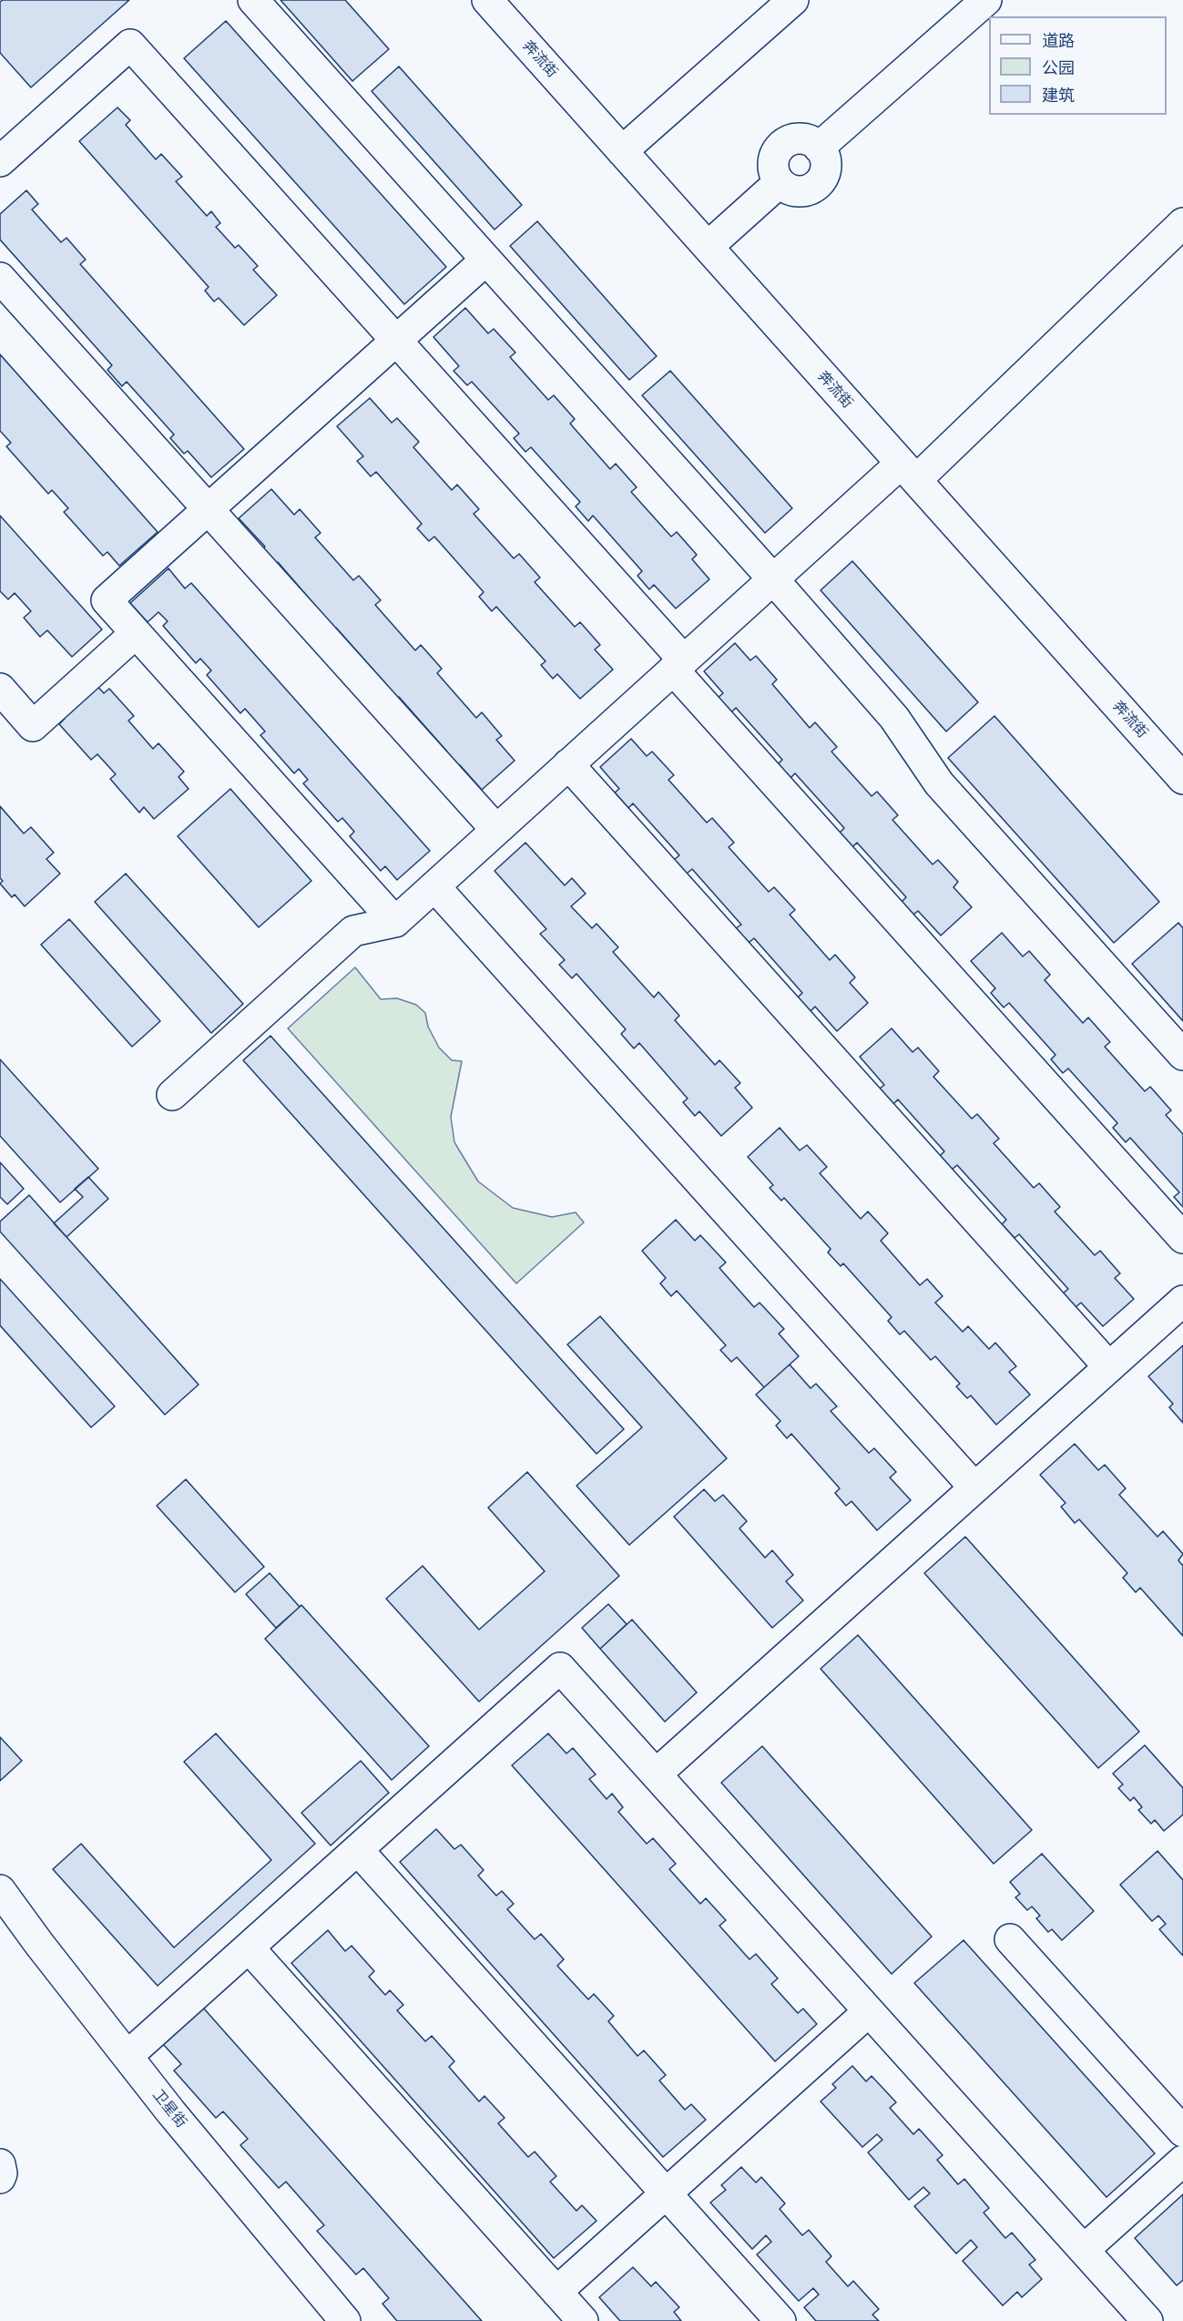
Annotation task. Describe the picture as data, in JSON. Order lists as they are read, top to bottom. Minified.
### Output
{"streets":{"street":["奔流街","卫星街"]},"legend":["道路","公园","建筑"]}
